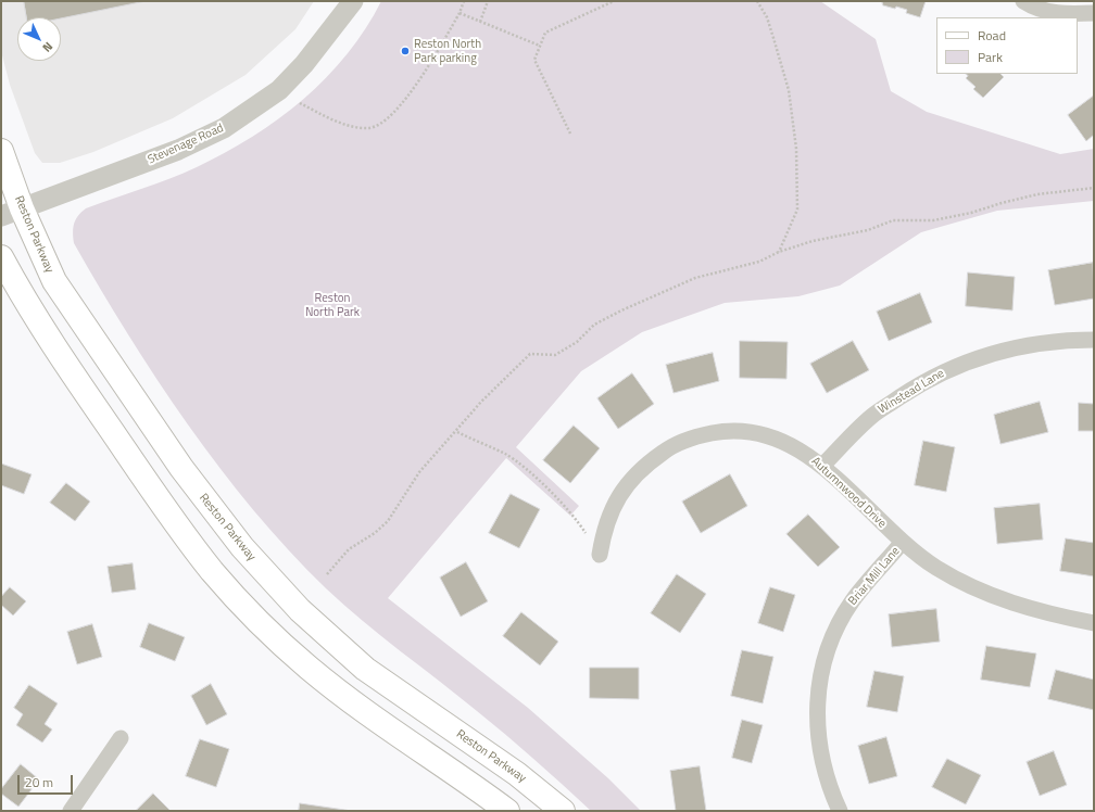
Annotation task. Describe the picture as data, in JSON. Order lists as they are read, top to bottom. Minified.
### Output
{"streets":{"main road":["Reston Parkway"],"street":["Stevenage Road","Winstead Lane","Autumnwood Drive","Briar Mill Lane"]},"crossings":[["Stevenage Road","Reston Parkway"],["Winstead Lane","Autumnwood Drive"],["Autumnwood Drive","Briar Mill Lane"]],"parks":["Reston North Park"],"places":["Reston North Park parking"],"legend":["Road","Park"],"scale_bar":"20 m","north":"bottom right"}
